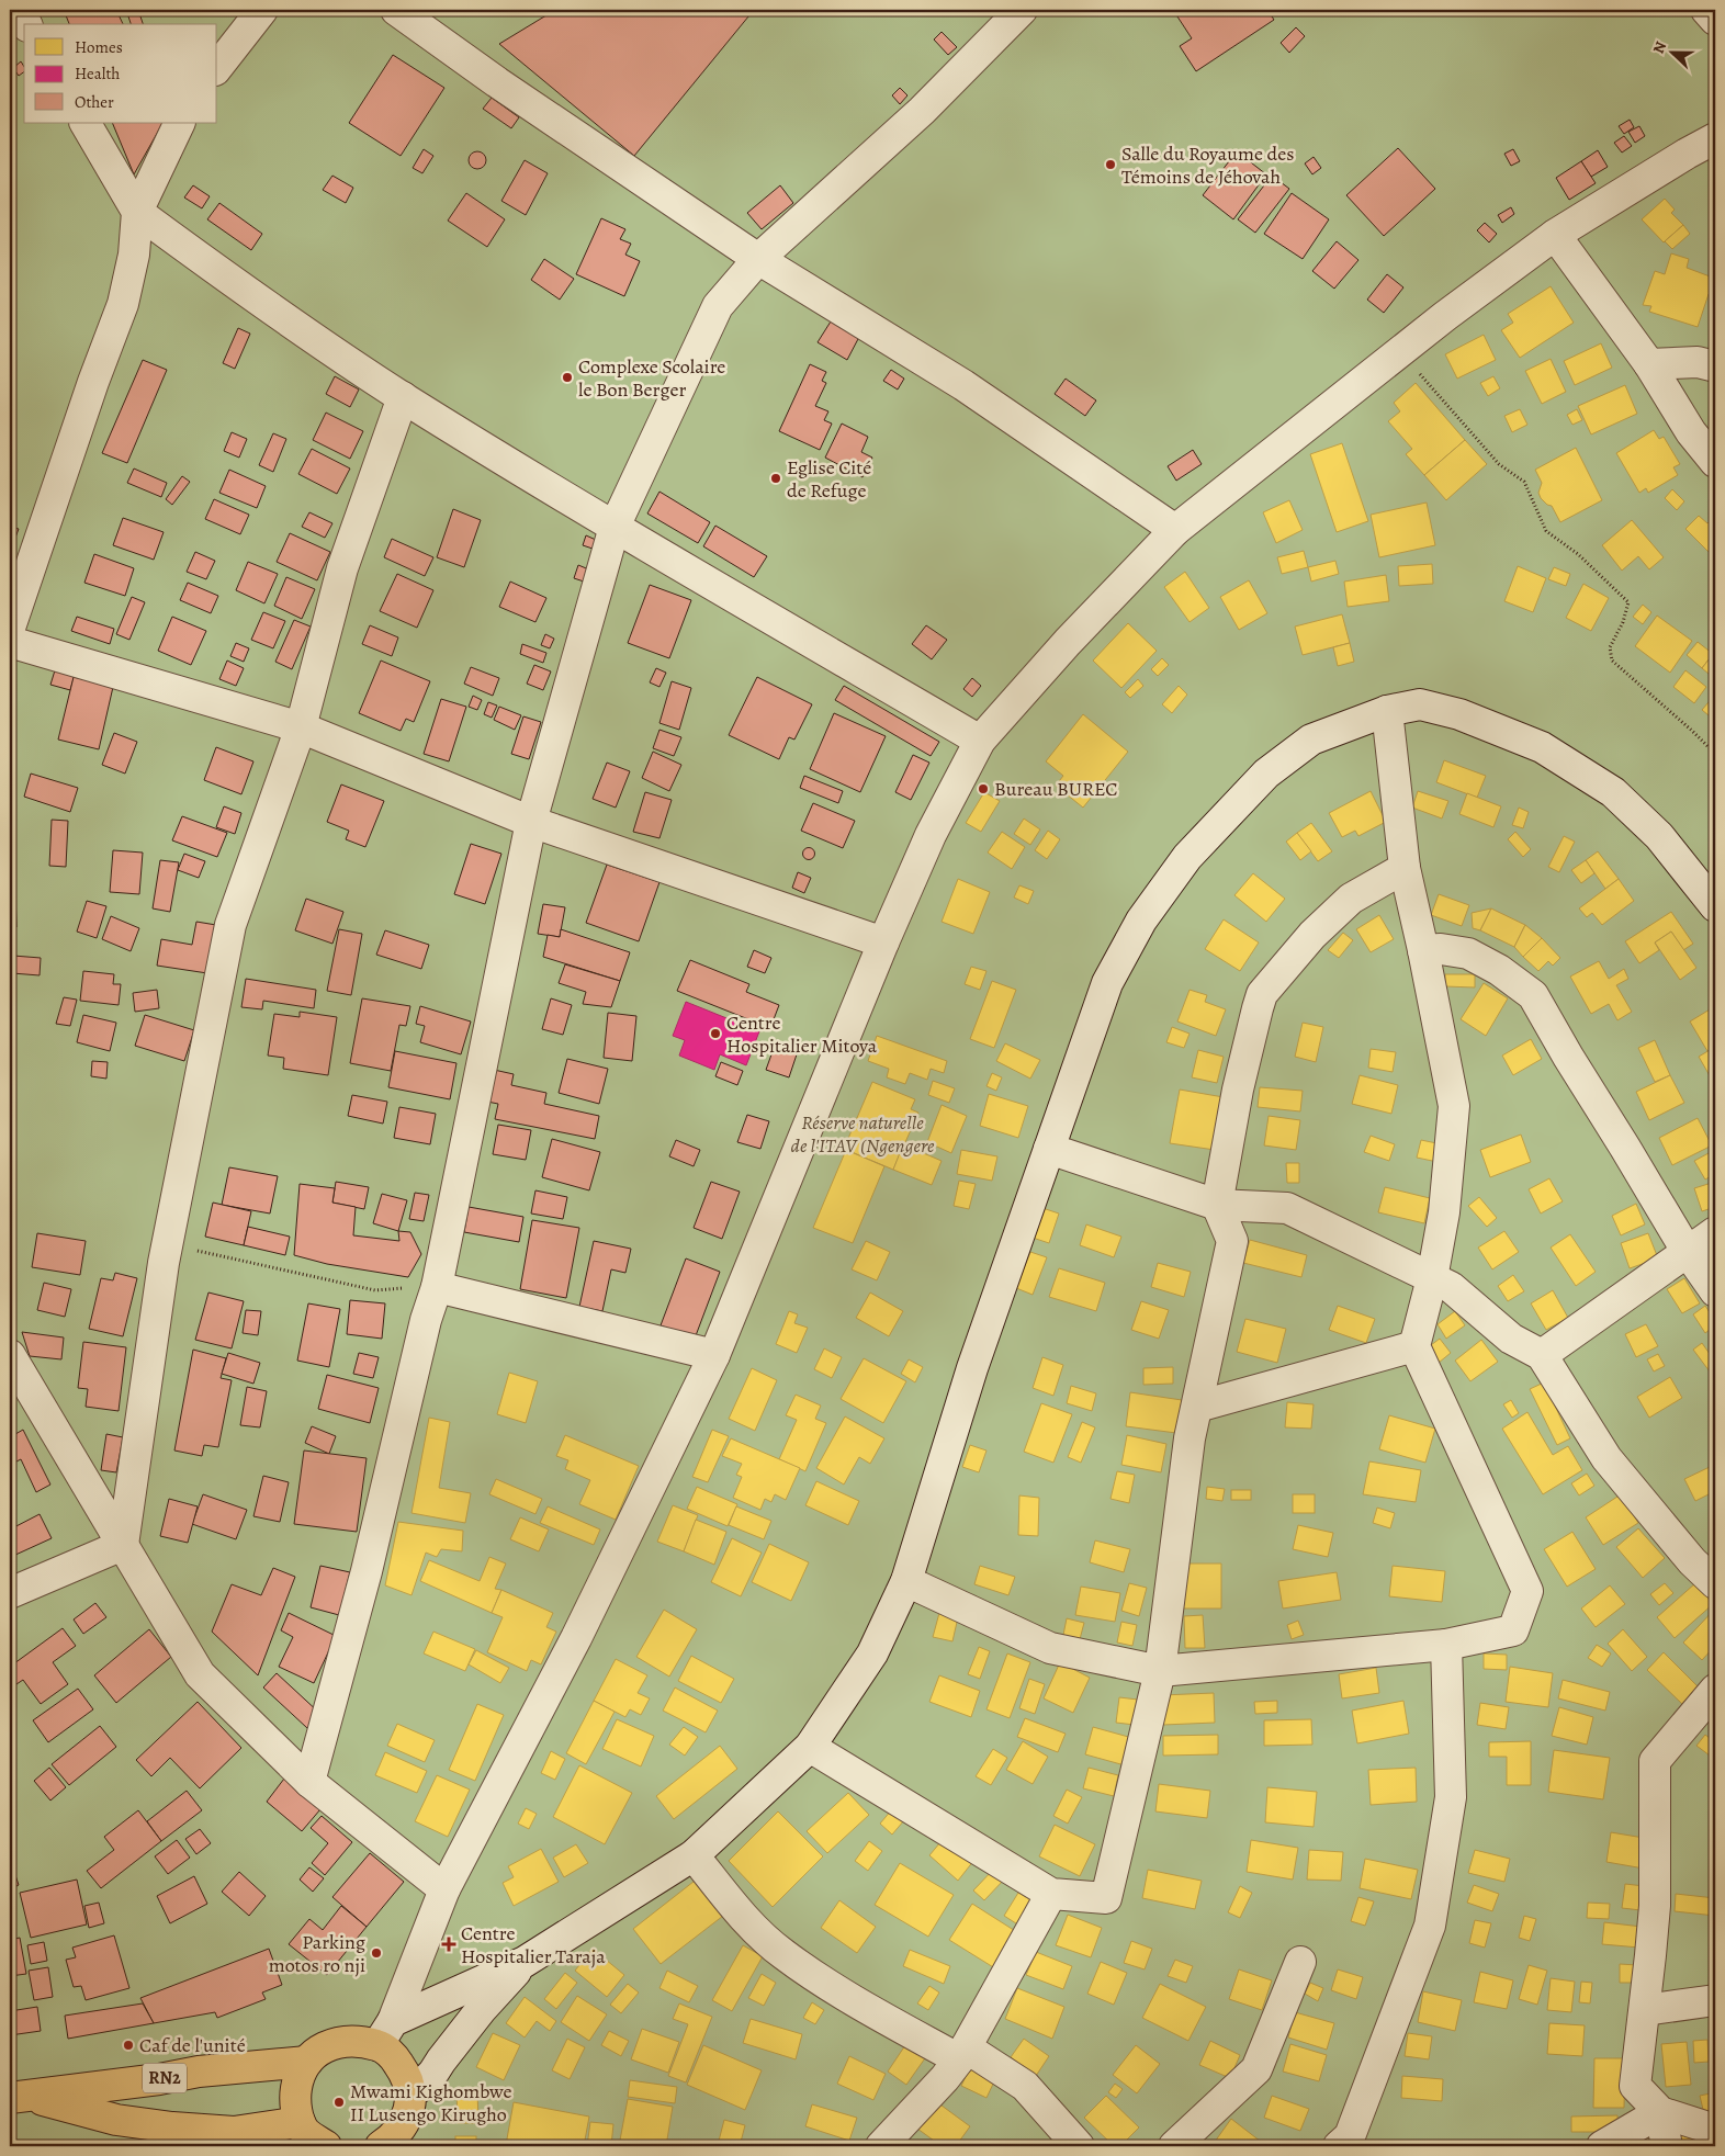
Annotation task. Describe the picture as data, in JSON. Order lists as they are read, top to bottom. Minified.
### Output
{"streets":{"highway":["RN2"]},"parks":["Réserve naturelle de l'ITAV (Ngengere"],"places":{"other":["Salle du Royaume des Témoins de Jéhovah","Complexe Scolaire le Bon Berger","Eglise Cité de Refuge","Bureau BUREC","Centre Hospitalier Mitoya","Parking motos ro nji","Caf de l'unité","Mwami Kighombwe II Lusengo Kirugho"],"health":["Centre Hospitalier Taraja"]},"legend":["Homes","Health","Other"],"north":"left"}
